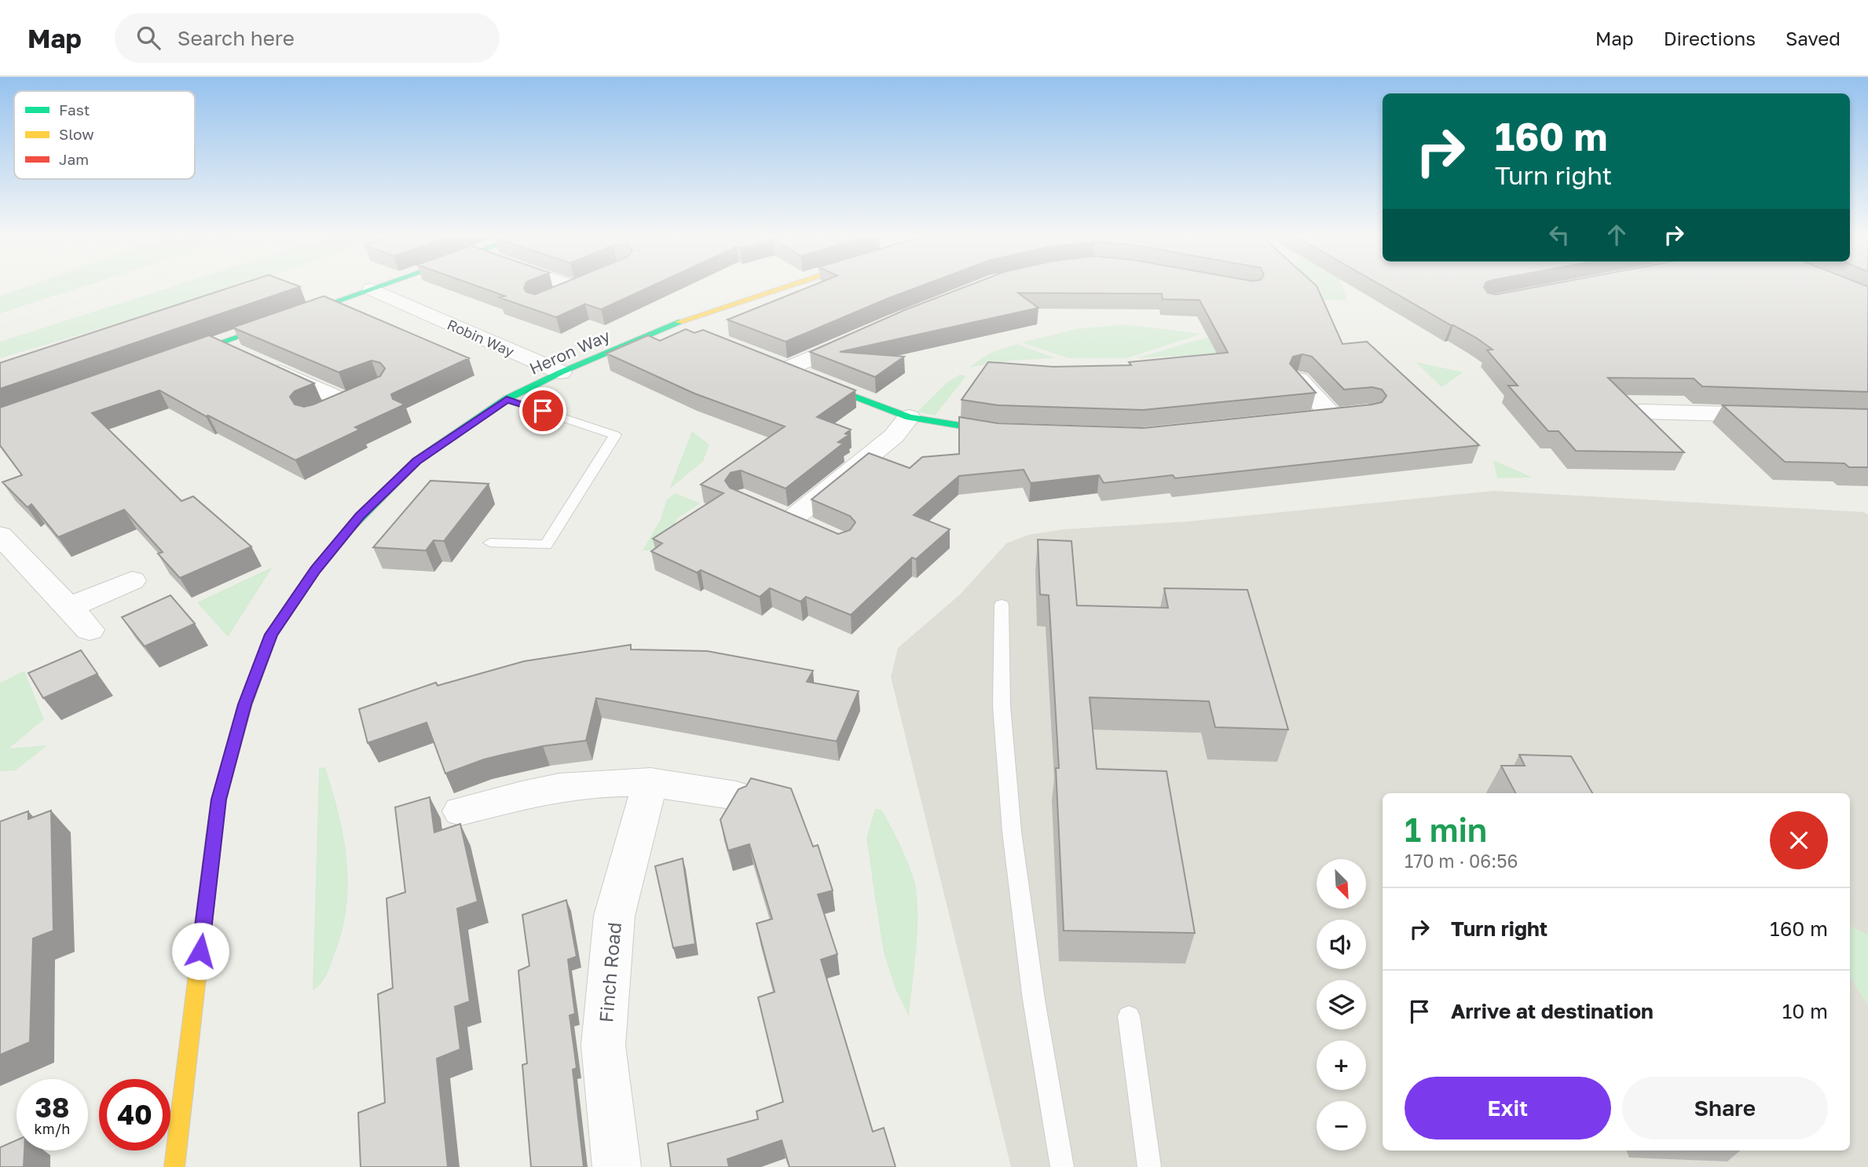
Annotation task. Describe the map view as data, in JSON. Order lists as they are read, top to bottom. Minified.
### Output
{"streets":{"street":["Robin Way","Heron Way","Finch Road"]},"crossings":[["Robin Way","Heron Way"]],"legend":["Fast","Slow","Jam"],"north":"bottom right","page":{"header":"Map","search":"Search here","nav":["Map","Directions","Saved"],"turn":["160 m","Turn right"],"heading":["1 min","170 m · 06:56"],"map_buttons":["+","−"],"list":[{"name":"Turn right","value":"160 m"},{"name":"Arrive at destination","value":"10 m"}],"buttons":["Exit","Share"],"speed":"38 km/h","limit":"40"}}
